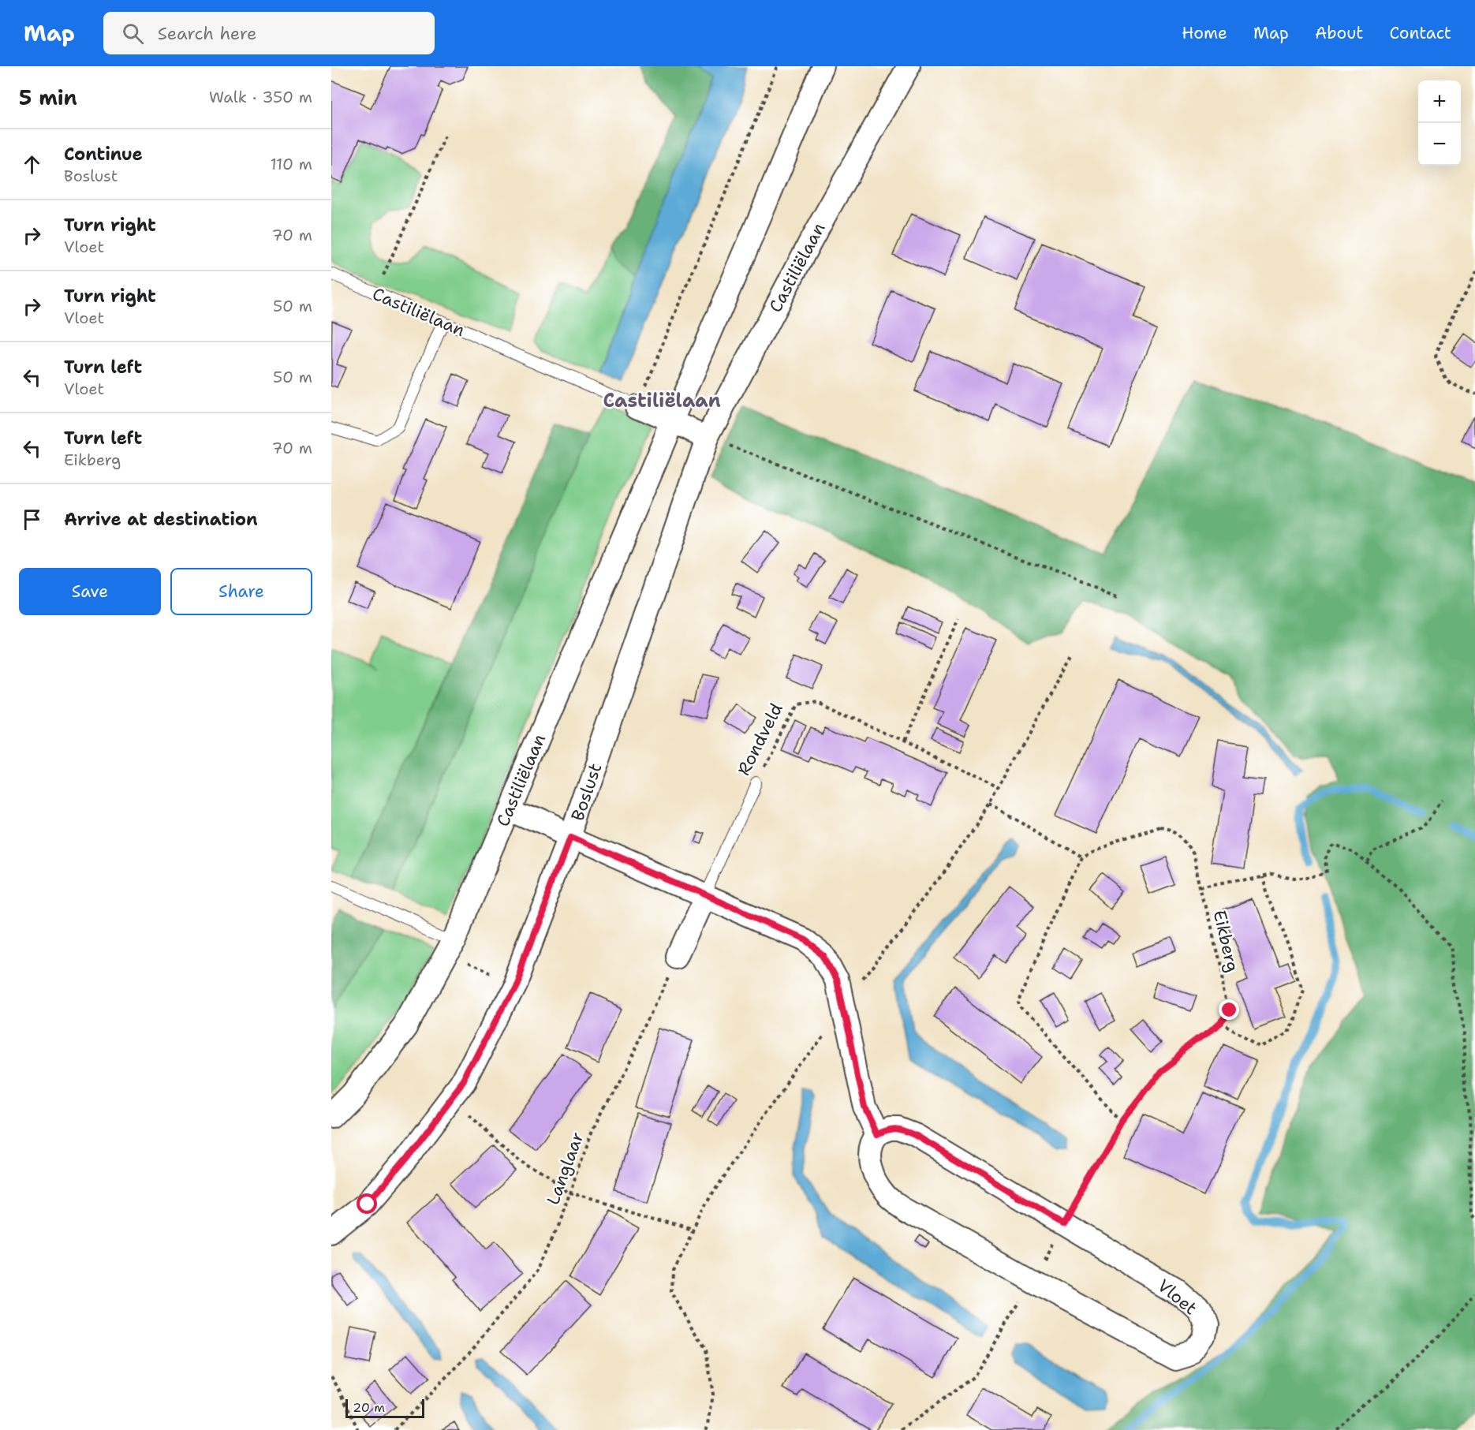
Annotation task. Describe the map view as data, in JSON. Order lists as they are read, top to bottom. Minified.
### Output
{"streets":{"street":["Castiliëlaan","Boslust","Vloet"],"lane":["Rondveld"],"path":["Eikberg","Langlaar"]},"crossings":[["Castiliëlaan","Boslust"],["Eikberg","Vloet"]],"districts":["Castiliëlaan"],"scale_bar":"20 m","page":{"header":"Map","search":"Search here","nav":["Home","Map","About","Contact"],"heading":["5 min","Walk · 350 m"],"map_buttons":["+","−"],"list":[["Continue","Boslust","110 m"],["Turn right","Vloet","70 m"],["Turn right","Vloet","50 m"],["Turn left","Vloet","50 m"],["Turn left","Eikberg","70 m"],"Arrive at destination"],"buttons":["Save","Share"],"scale":"20 m"}}
